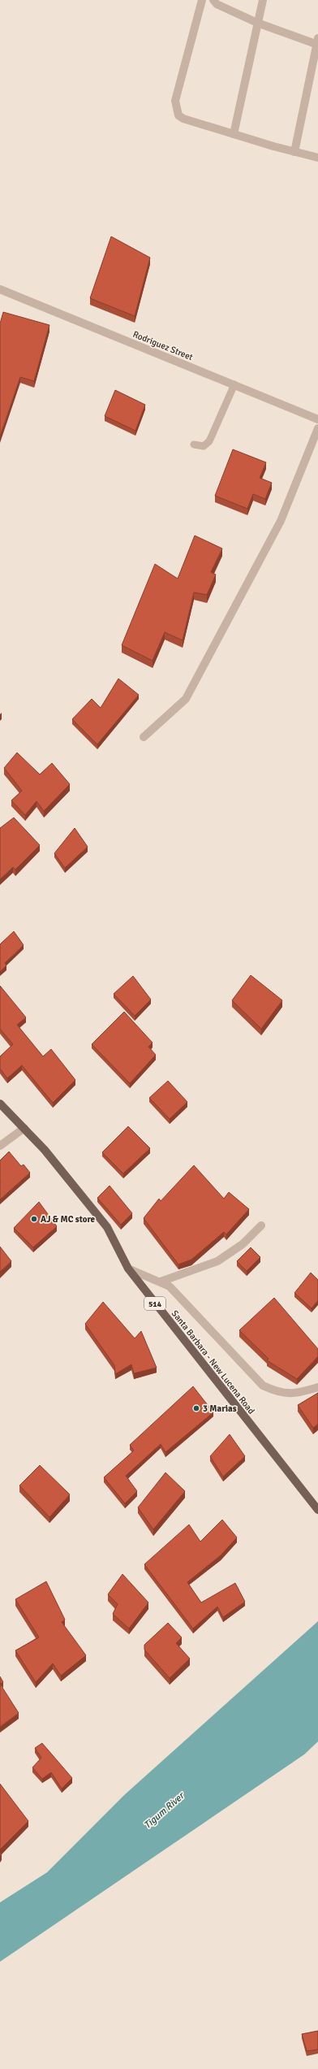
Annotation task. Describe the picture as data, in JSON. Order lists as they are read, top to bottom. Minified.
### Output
{"streets":{"main road":["514","Santa Barbara - New Lucena Road"],"street":["Rodriguez Street"]},"water":["Tigum River"],"places":["AJ & MC store","3 Marias"]}
